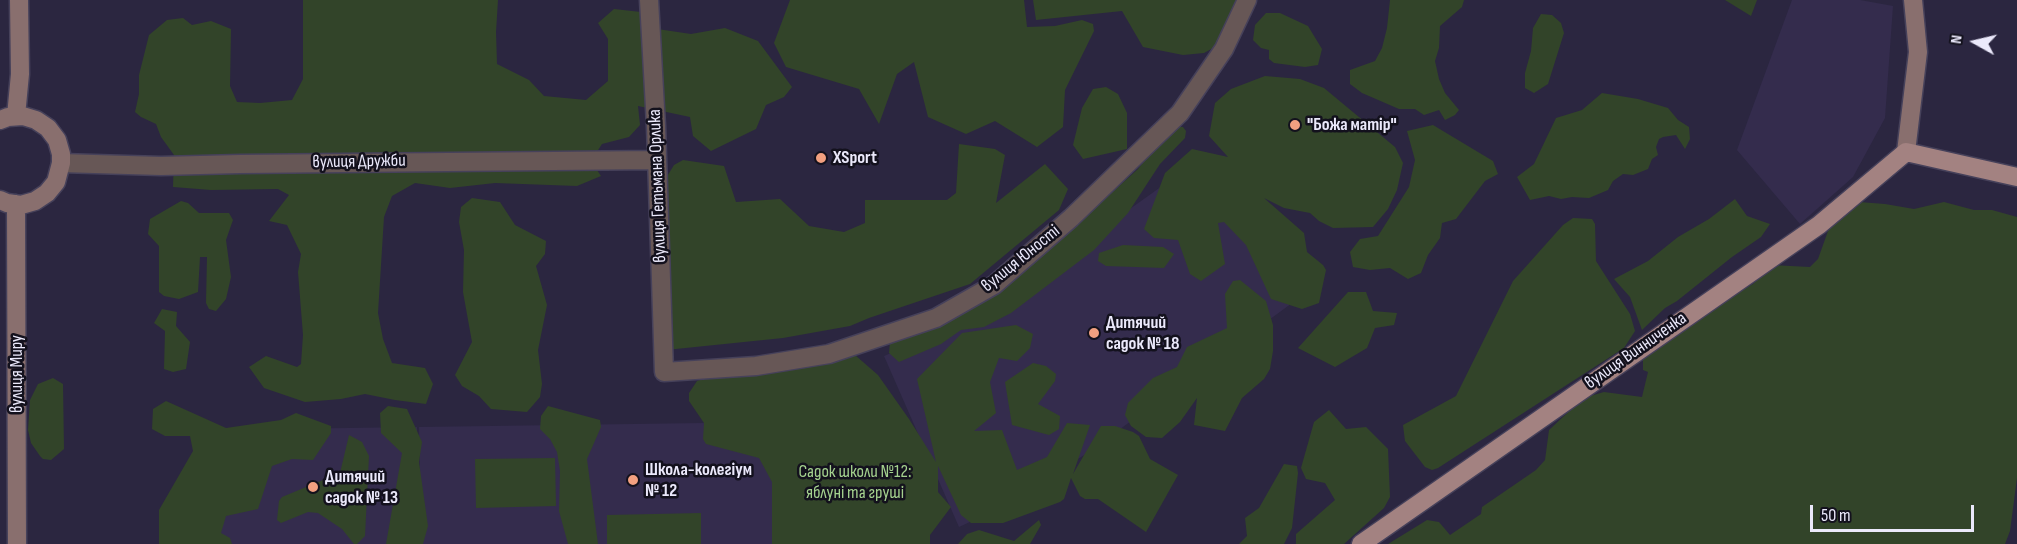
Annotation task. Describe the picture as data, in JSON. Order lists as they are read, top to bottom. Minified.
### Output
{"streets":{"main road":["вулиця Винниченка","вулиця Миру"],"street":["вулиця Дружби","вулиця Гетьмана Орлика","вулиця Юності"]},"crossings":[["вулиця Дружби","вулиця Гетьмана Орлика"],["вулиця Дружби","вулиця Миру"],["вулиця Гетьмана Орлика","вулиця Юності"]],"parks":["Садок школи №12: яблуні та груші"],"places":["\"Божа матір\"","XSport","Дитячий садок № 18","Школа-колегіум № 12","Дитячий садок № 13"],"scale_bar":"50 m","north":"left"}
